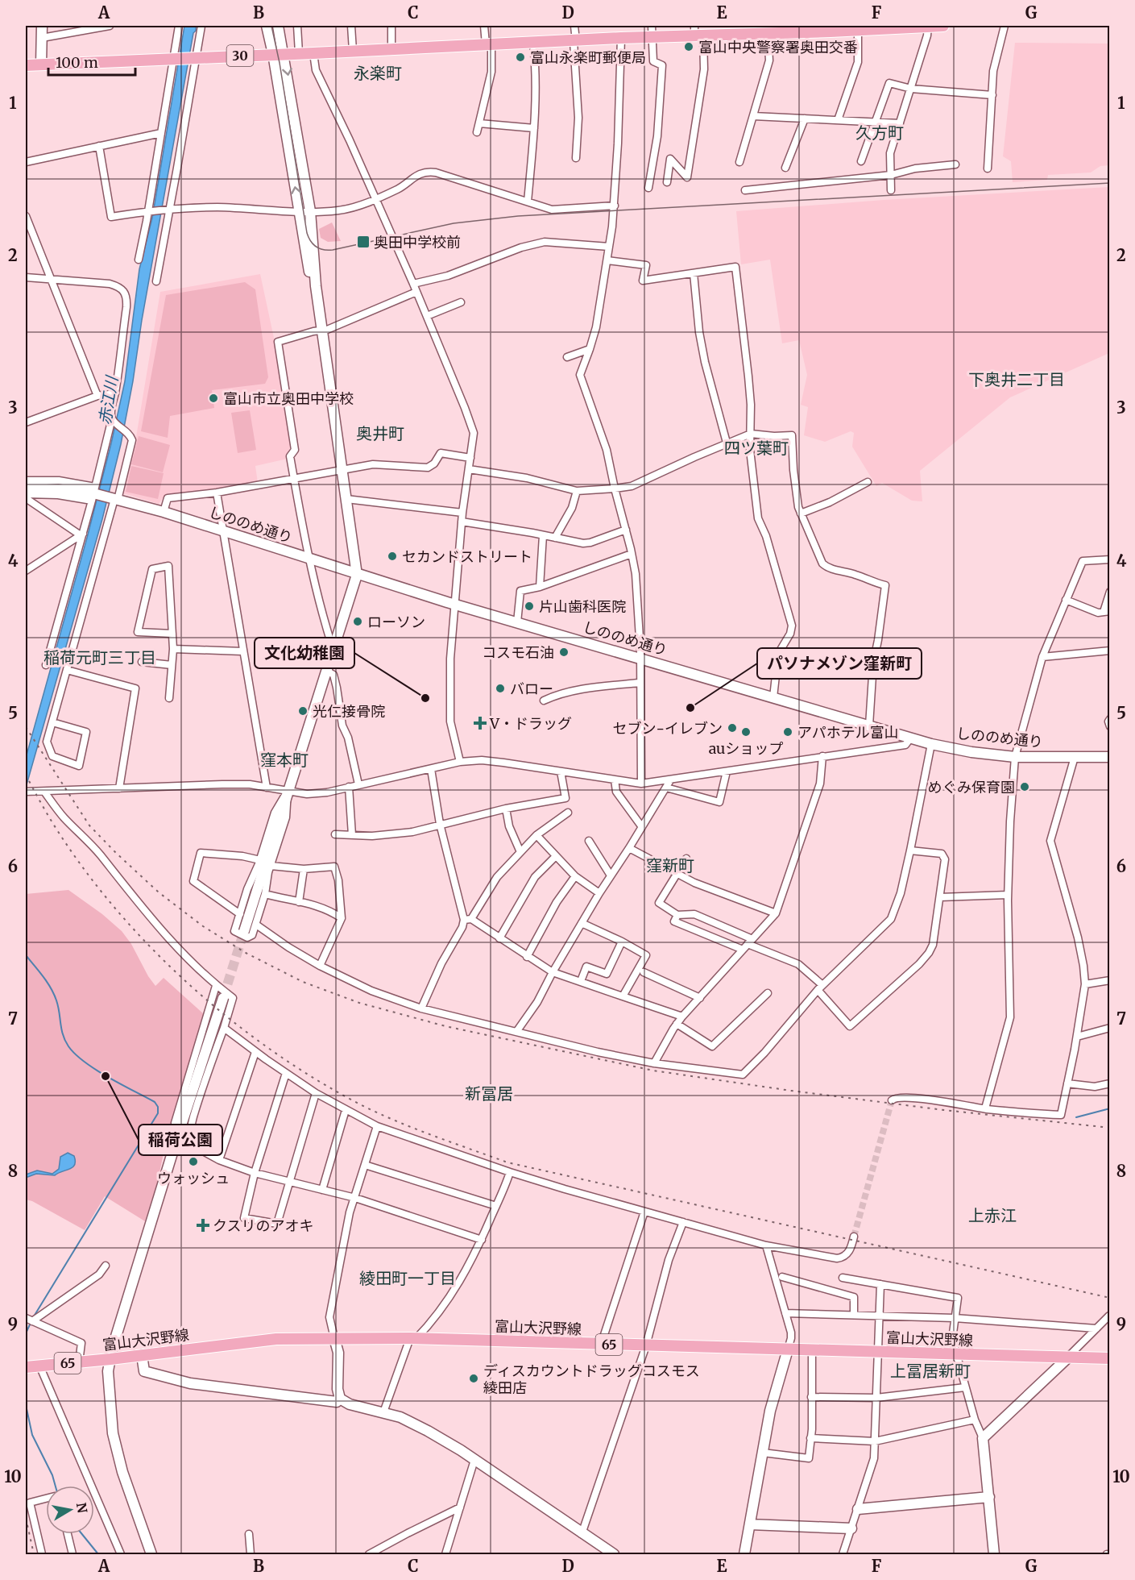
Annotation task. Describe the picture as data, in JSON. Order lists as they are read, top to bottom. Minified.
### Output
{"streets":{"main road":["30","富山大沢野線","65"],"street":["しののめ通り"]},"districts":["永楽町","久方町","下奥井二丁目","奥井町","四ツ葉町","稲荷元町三丁目","窪本町","窪新町","新冨居","上赤江","綾田町一丁目","上冨居新町"],"water":["赤江川"],"places":{"other":["富山中央警察署奥田交番","富山永楽町郵便局","富山市立奥田中学校","セカンドストリート","片山歯科医院","ローソン","コスモ石油","バロー","文化幼稚園","パソナメゾン窪新町","光仁接骨院","セブン-イレブン","auショップ","アパホテル富山","めぐみ保育園","稲荷公園","ウォッシュ","ディスカウントドラッグコスモス 綾田店"],"transit":["奥田中学校前"],"health":["V・ドラッグ","クスリのアオキ"]},"scale_bar":"100 m","north":"right","grid":{"columns":["A","B","C","D","E","F","G"],"rows":["1","2","3","4","5","6","7","8","9","10"]}}
